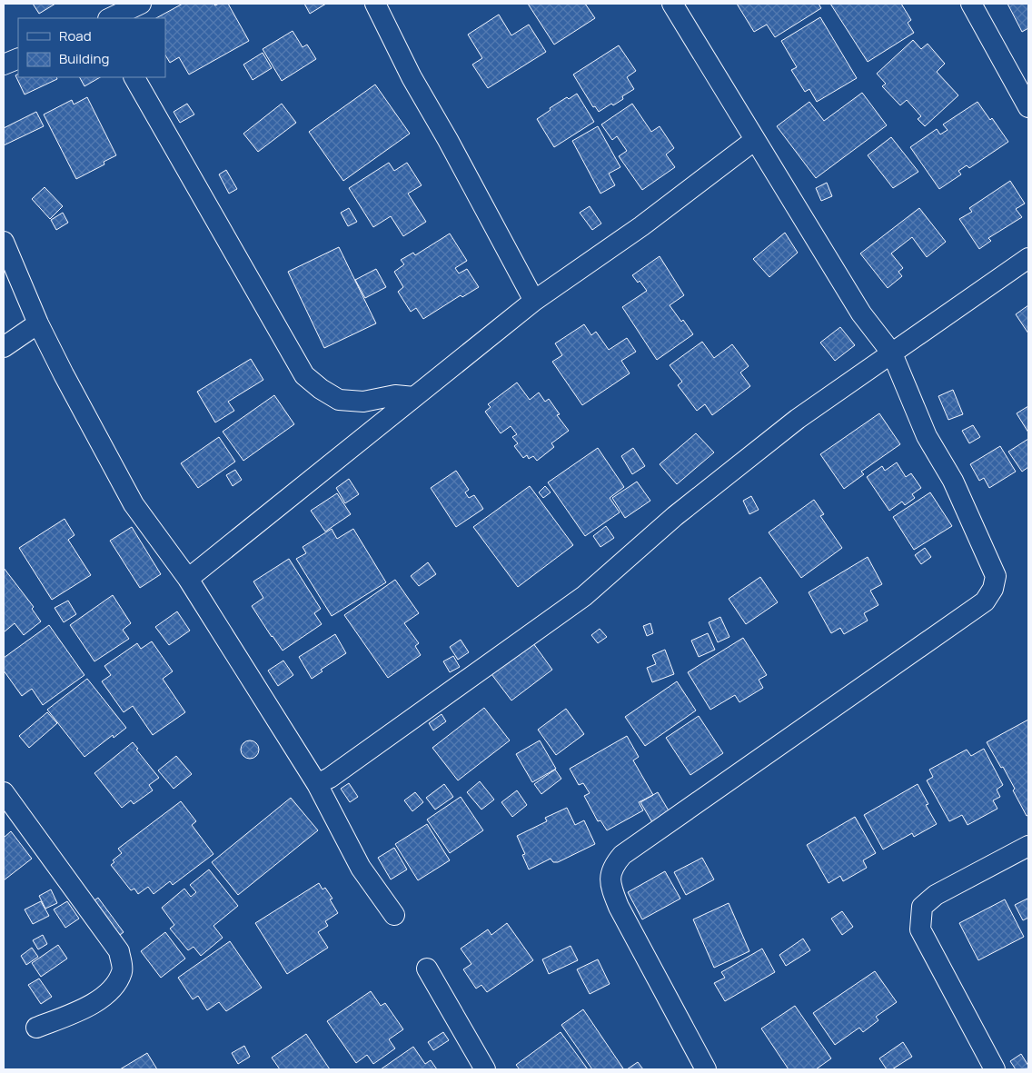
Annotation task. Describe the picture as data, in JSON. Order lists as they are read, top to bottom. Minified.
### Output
{"legend":["Road","Building"]}
